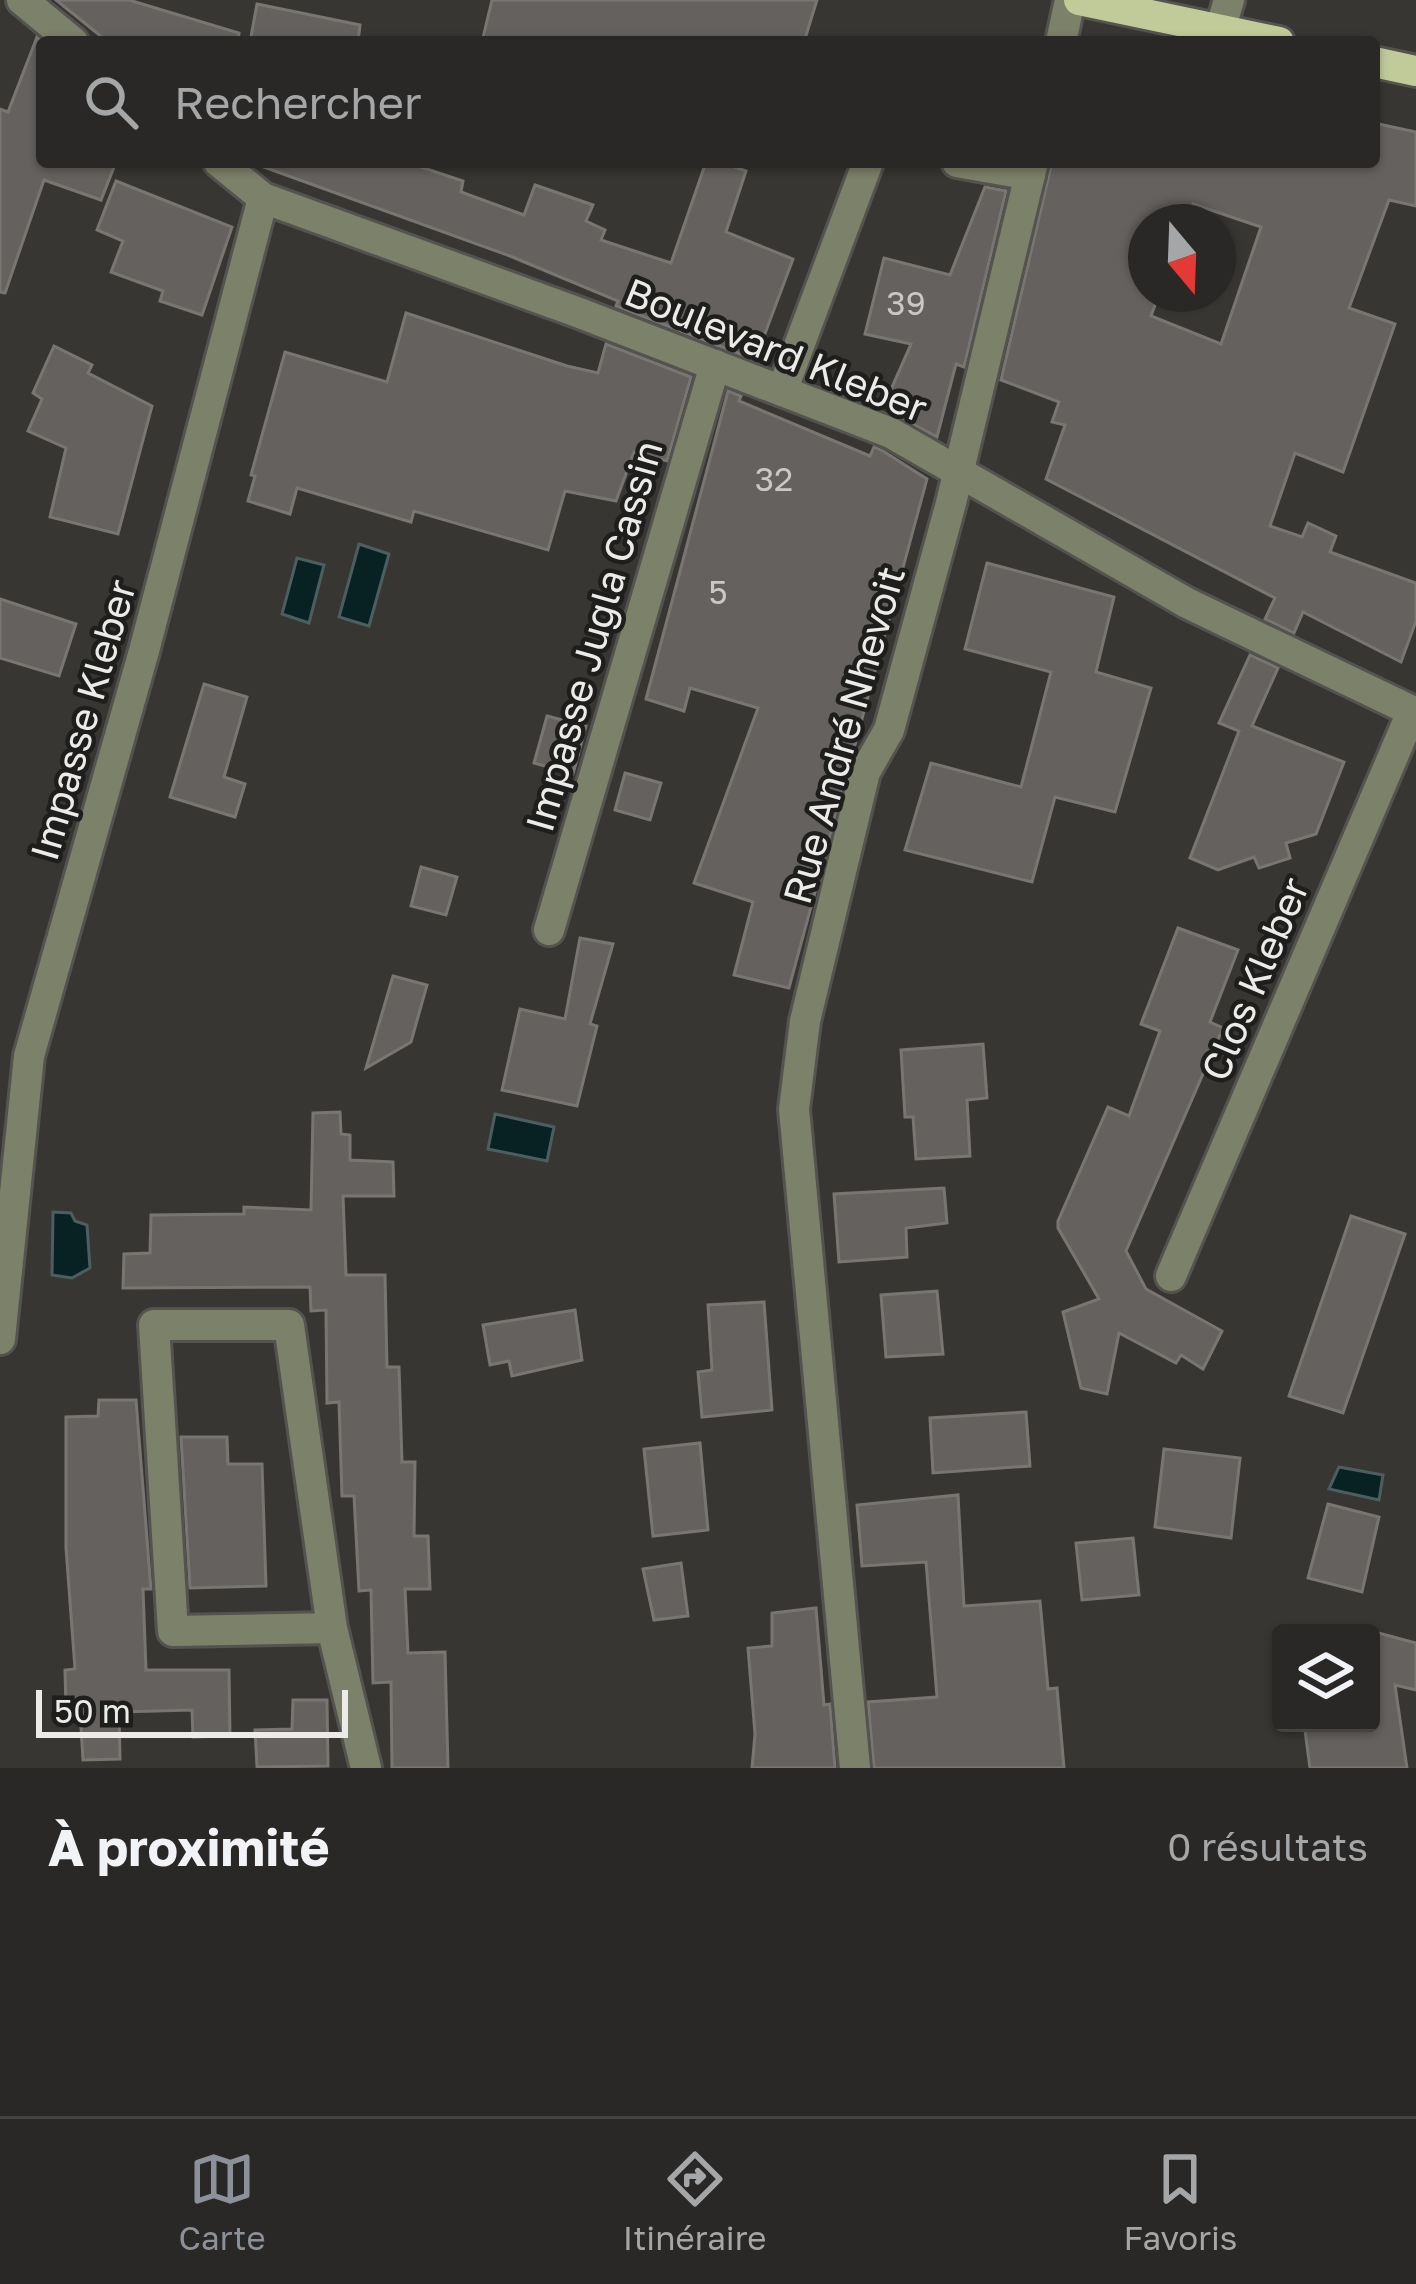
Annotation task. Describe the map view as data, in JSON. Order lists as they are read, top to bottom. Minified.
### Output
{"streets":{"street":["Boulevard Kleber","Impasse Jugla Cassin","Impasse Kleber","Rue André Nhevoit","Clos Kleber"]},"crossings":[["Boulevard Kleber","Impasse Jugla Cassin"],["Boulevard Kleber","Impasse Kleber"],["Boulevard Kleber","Rue André Nhevoit"],["Boulevard Kleber","Clos Kleber"]],"house_numbers":["39","32","5"],"scale_bar":"50 m","north":"bottom","page":{"search":"Rechercher","scale":"50 m","heading":["À proximité","0 résultats"],"nav":["Carte","Itinéraire","Favoris"]}}
